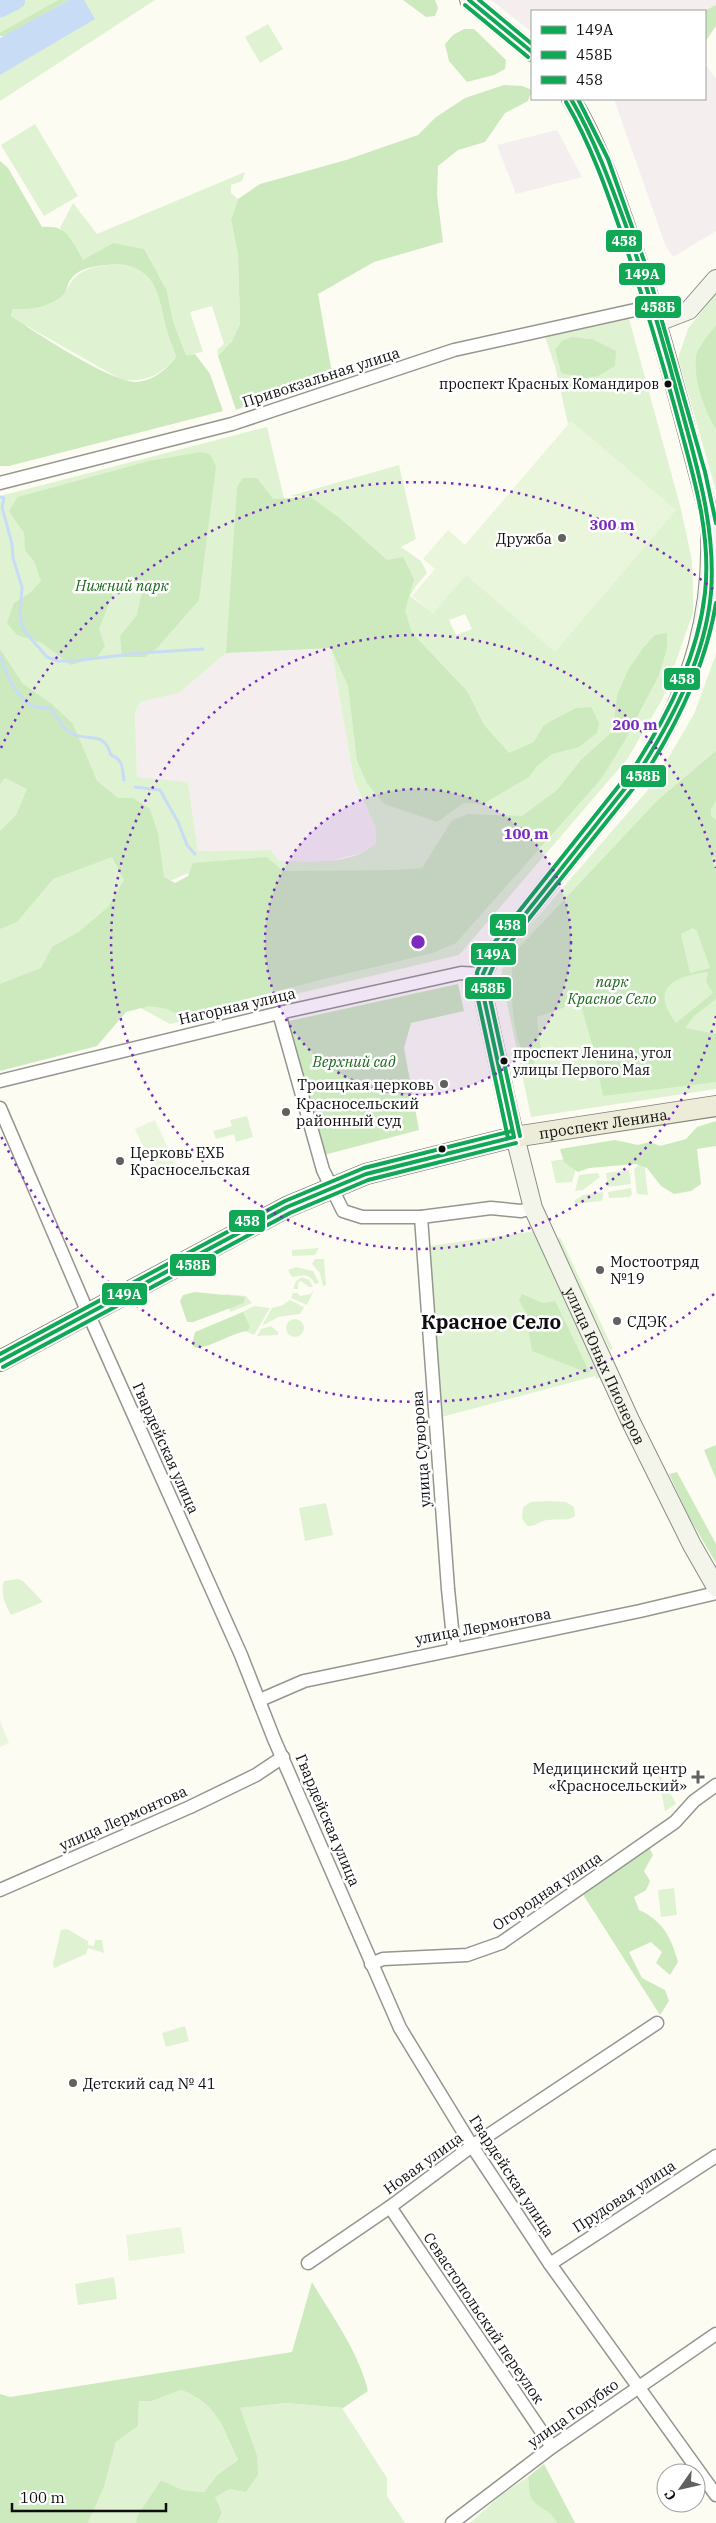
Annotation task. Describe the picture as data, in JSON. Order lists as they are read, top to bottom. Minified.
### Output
{"streets":{"main road":["проспект Ленина","улица Юных Пионеров"],"street":["Привокзальная улица","Нагорная улица","Гвардейская улица","улица Суворова","улица Лермонтова","Огородная улица","Новая улица","Прудовая улица","Севастопольский переулок","улица Голубко"]},"crossings":[["Нагорная улица","улица Юных Пионеров"],["проспект Ленина","улица Юных Пионеров"],["проспект Ленина","Гвардейская улица"],["Гвардейская улица","улица Лермонтова"],["Гвардейская улица","Огородная улица"],["Гвардейская улица","Новая улица"],["Гвардейская улица","Прудовая улица"],["Гвардейская улица","улица Голубко"],["улица Суворова","улица Лермонтова"],["Новая улица","Севастопольский переулок"],["Севастопольский переулок","улица Голубко"]],"districts":["Красное Село"],"parks":["Нижний парк","парк Красное Село","Верхний сад"],"places":{"other":["проспект Красных Командиров","Дружба","проспект Ленина, угол улицы Первого Мая","Троицкая церковь","Красносельский районный суд","Церковь ЕХБ Красносельская","Мостоотряд №19","СДЭК","Детский сад № 41"],"health":["Медицинский центр «Красносельский»"]},"lines":["transit line 149А","transit line 458","transit line 458Б"],"legend":["149А","458Б","458"],"scale_bar":"100 m","north":"bottom left","rings":["300 m","200 m","100 m"]}
